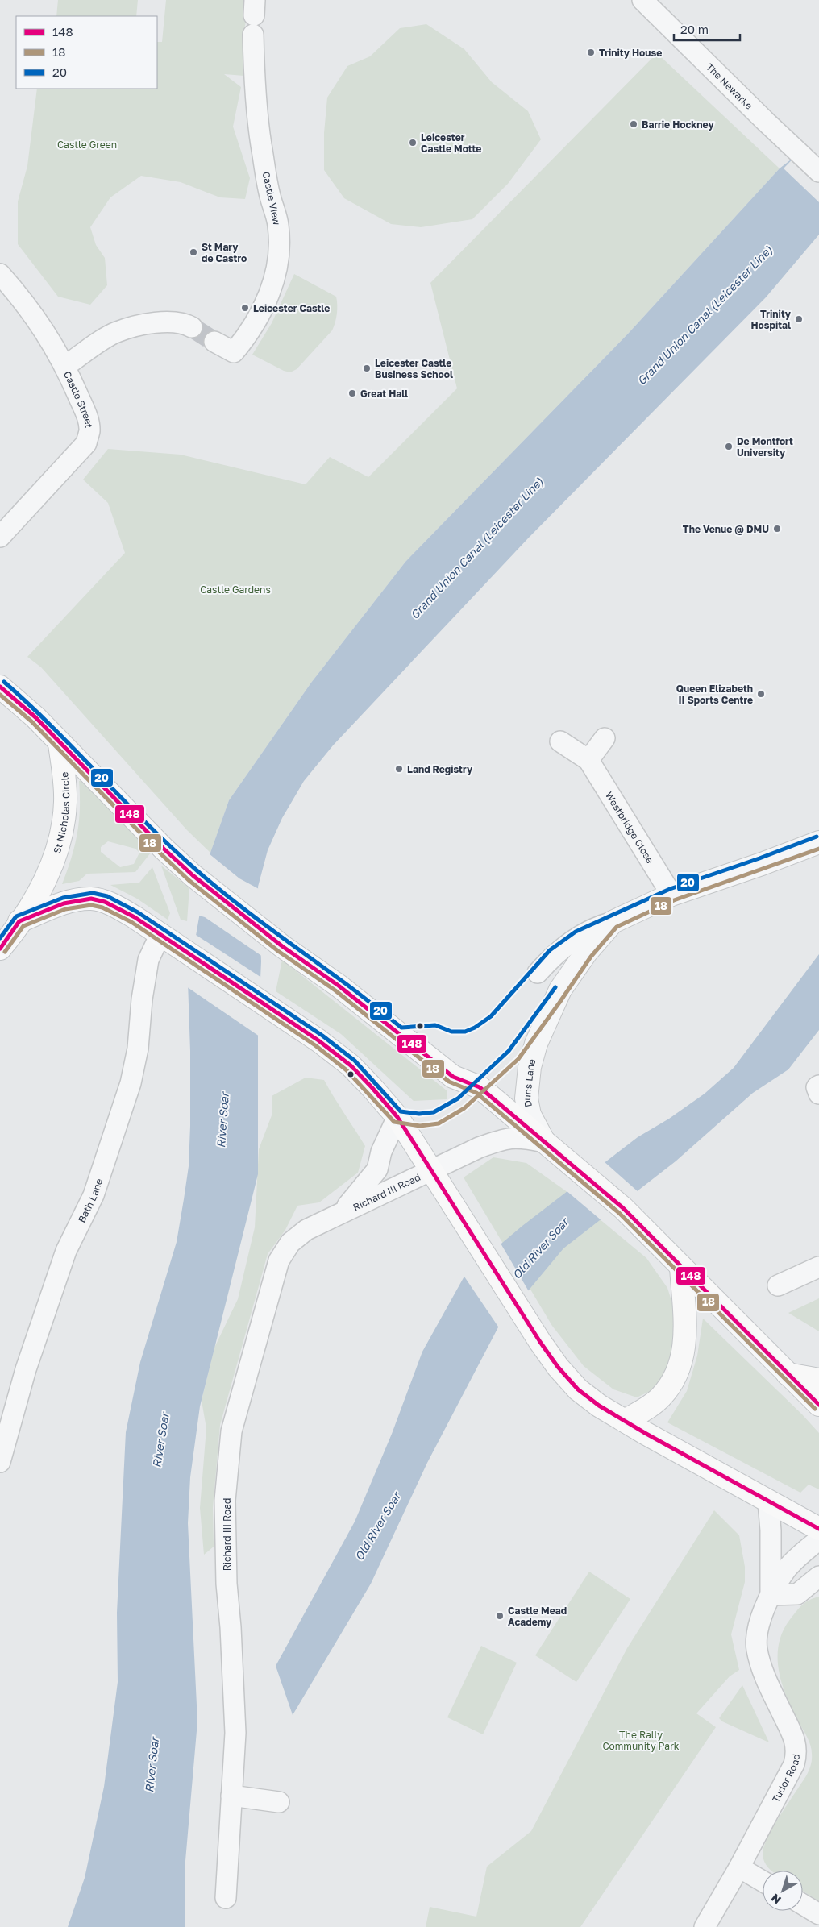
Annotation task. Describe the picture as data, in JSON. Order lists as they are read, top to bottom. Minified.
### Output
{"streets":{"main road":["St Nicholas Circle"],"street":["The Newarke","Castle View","Castle Street","Westbridge Close","Duns Lane","Richard III Road","Bath Lane","Tudor Road"]},"crossings":[["Westbridge Close","Duns Lane"],["Duns Lane","Richard III Road"]],"water":["Grand Union Canal (Leicester Line)","River Soar","Old River Soar"],"parks":["Castle Green","Castle Gardens","The Rally Community Park"],"places":["Trinity House","Barrie Hockney","Leicester Castle Motte","St Mary de Castro","Leicester Castle","Trinity Hospital","Leicester Castle Business School","Great Hall","De Montfort University","The Venue @ DMU","Queen Elizabeth II Sports Centre","Land Registry","Castle Mead Academy"],"lines":["transit line 20","transit line 148","transit line 18"],"legend":["148","18","20"],"scale_bar":"20 m","north":"bottom left"}
